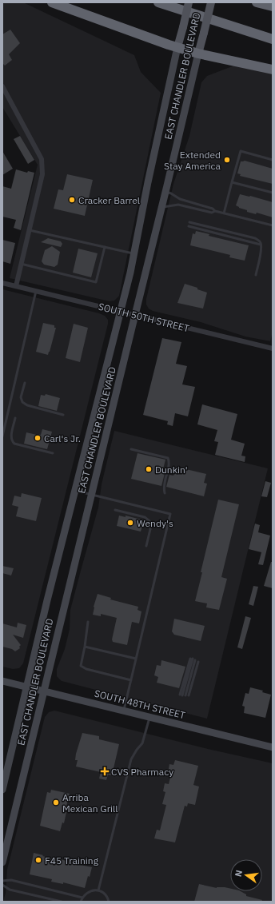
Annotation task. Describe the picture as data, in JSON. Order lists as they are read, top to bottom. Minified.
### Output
{"streets":{"main road":["EAST CHANDLER BOULEVARD","SOUTH 48TH STREET"],"street":["SOUTH 50TH STREET"]},"crossings":[["EAST CHANDLER BOULEVARD","SOUTH 50TH STREET"],["EAST CHANDLER BOULEVARD","SOUTH 48TH STREET"]],"places":{"other":["Extended Stay America","Cracker Barrel","Carl's Jr.","Dunkin'","Wendy's","Arriba Mexican Grill","F45 Training"],"health":["CVS Pharmacy"]},"north":"left"}
